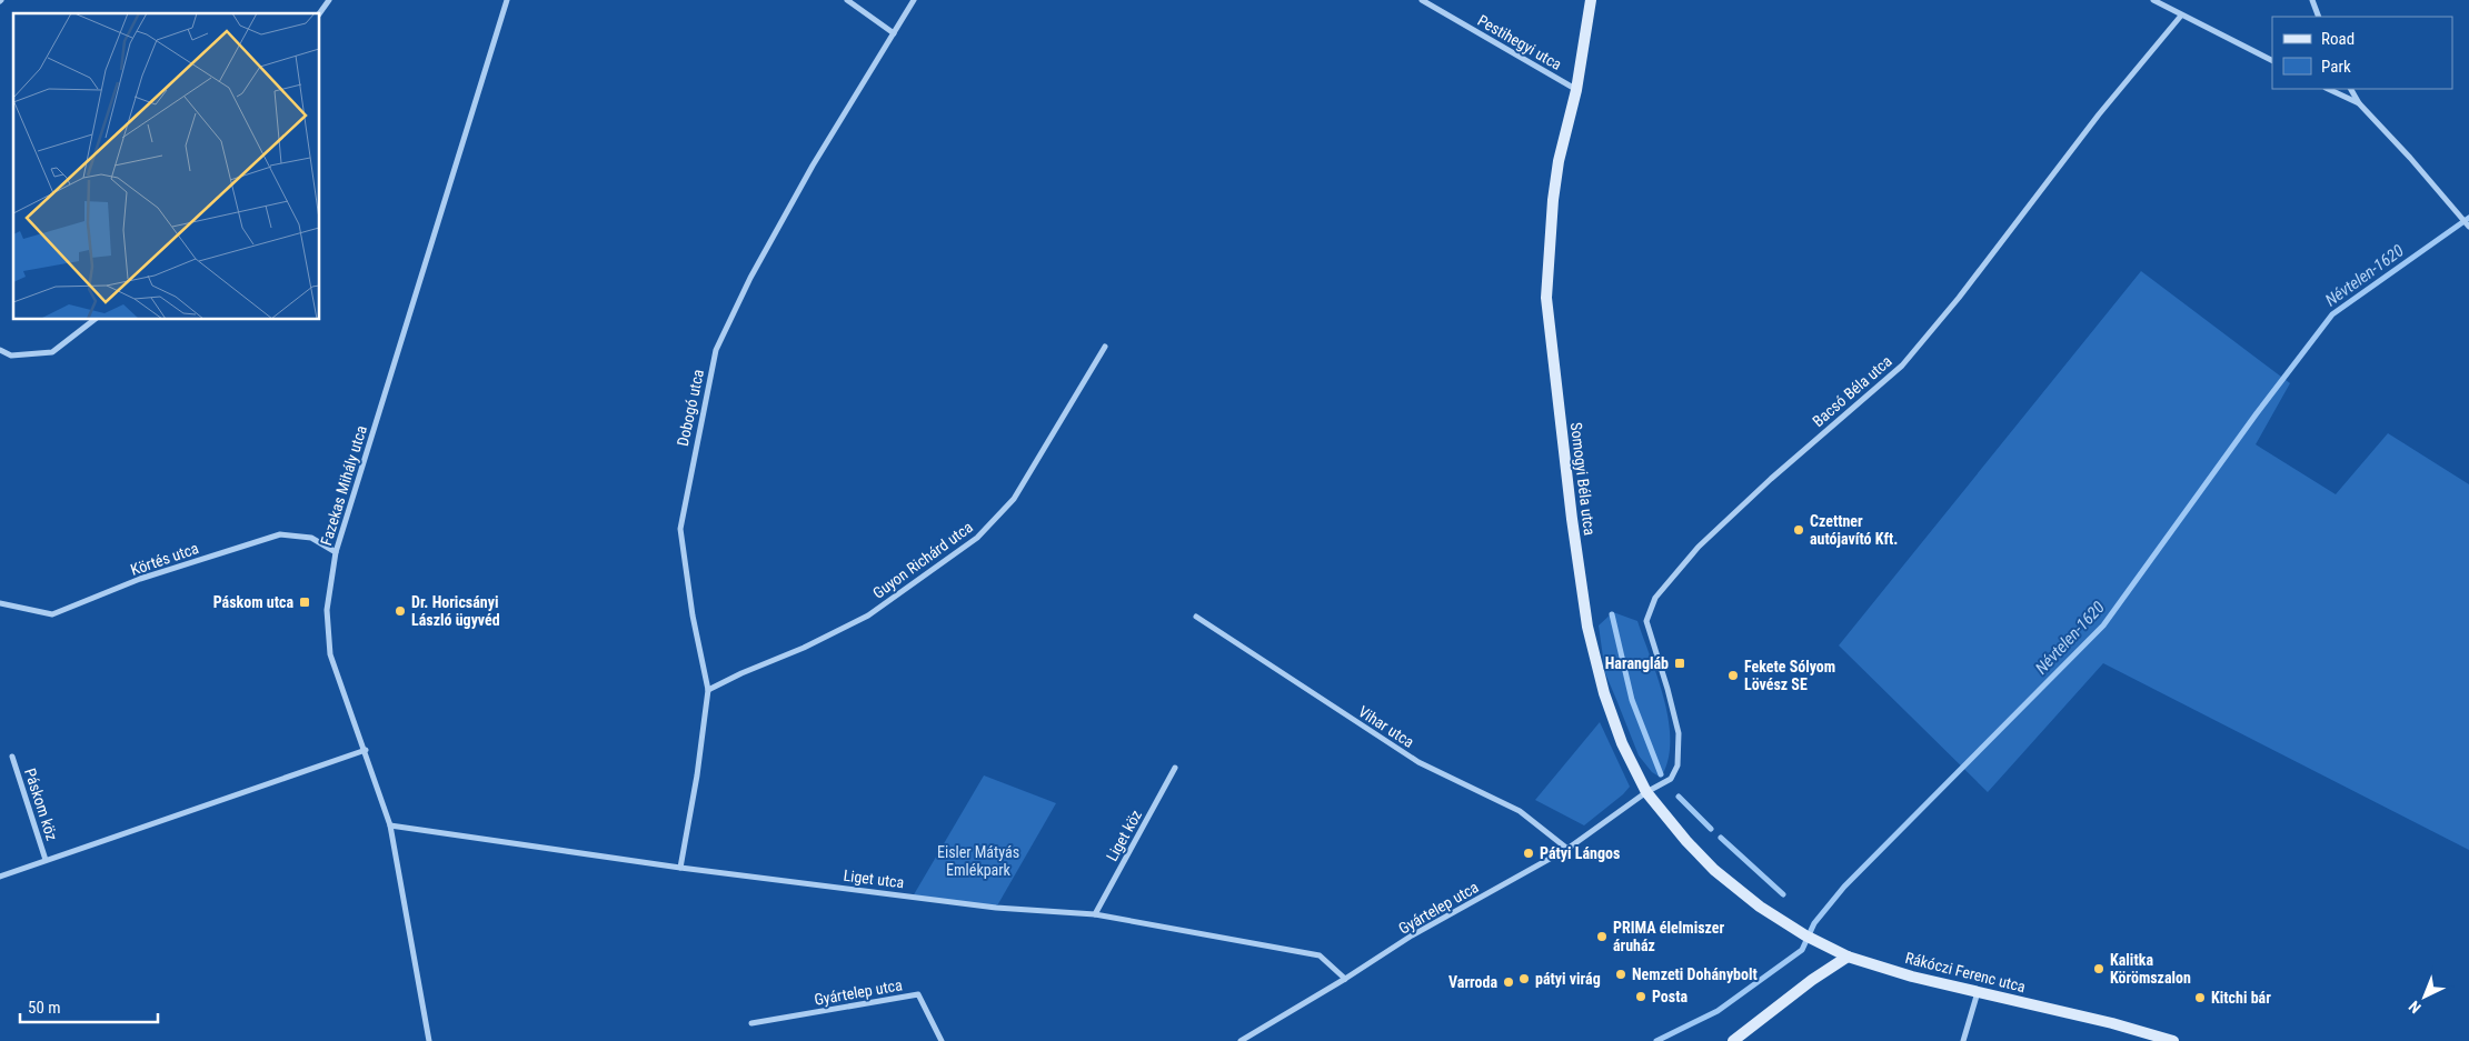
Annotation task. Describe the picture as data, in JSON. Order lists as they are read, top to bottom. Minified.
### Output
{"streets":{"main road":["Somogyi Béla utca","Rákóczi Ferenc utca"],"street":["Pestihegyi utca","Bacsó Béla utca","Dobogó utca","Fazekas Mihály utca","Körtés utca","Guyon Richárd utca","Vihar utca","Páskom köz","Liget köz","Liget utca","Gyártelep utca"]},"crossings":[["Pestihegyi utca","Somogyi Béla utca"],["Bacsó Béla utca","Somogyi Béla utca"],["Bacsó Béla utca","Gyártelep utca"],["Dobogó utca","Guyon Richárd utca"],["Dobogó utca","Liget utca"],["Somogyi Béla utca","Gyártelep utca"],["Somogyi Béla utca","Rákóczi Ferenc utca"],["Fazekas Mihály utca","Körtés utca"],["Fazekas Mihály utca","Liget utca"],["Vihar utca","Gyártelep utca"],["Liget köz","Liget utca"],["Liget utca","Gyártelep utca"]],"water":["Névtelen-1620"],"parks":["Eisler Mátyás Emlékpark"],"places":{"other":["Czettner autójavító Kft.","Dr. Horicsányi László ügyvéd","Fekete Sólyom Lövész SE","Pátyi Lángos","PRIMA élelmiszer áruház","Kalitka Körömszalon","Nemzeti Dohánybolt","pátyi virág","Varroda","Posta","Kitchi bár"],"transit":["Páskom utca","Harangláb"]},"legend":["Road","Park"],"scale_bar":"50 m","north":"bottom left"}
